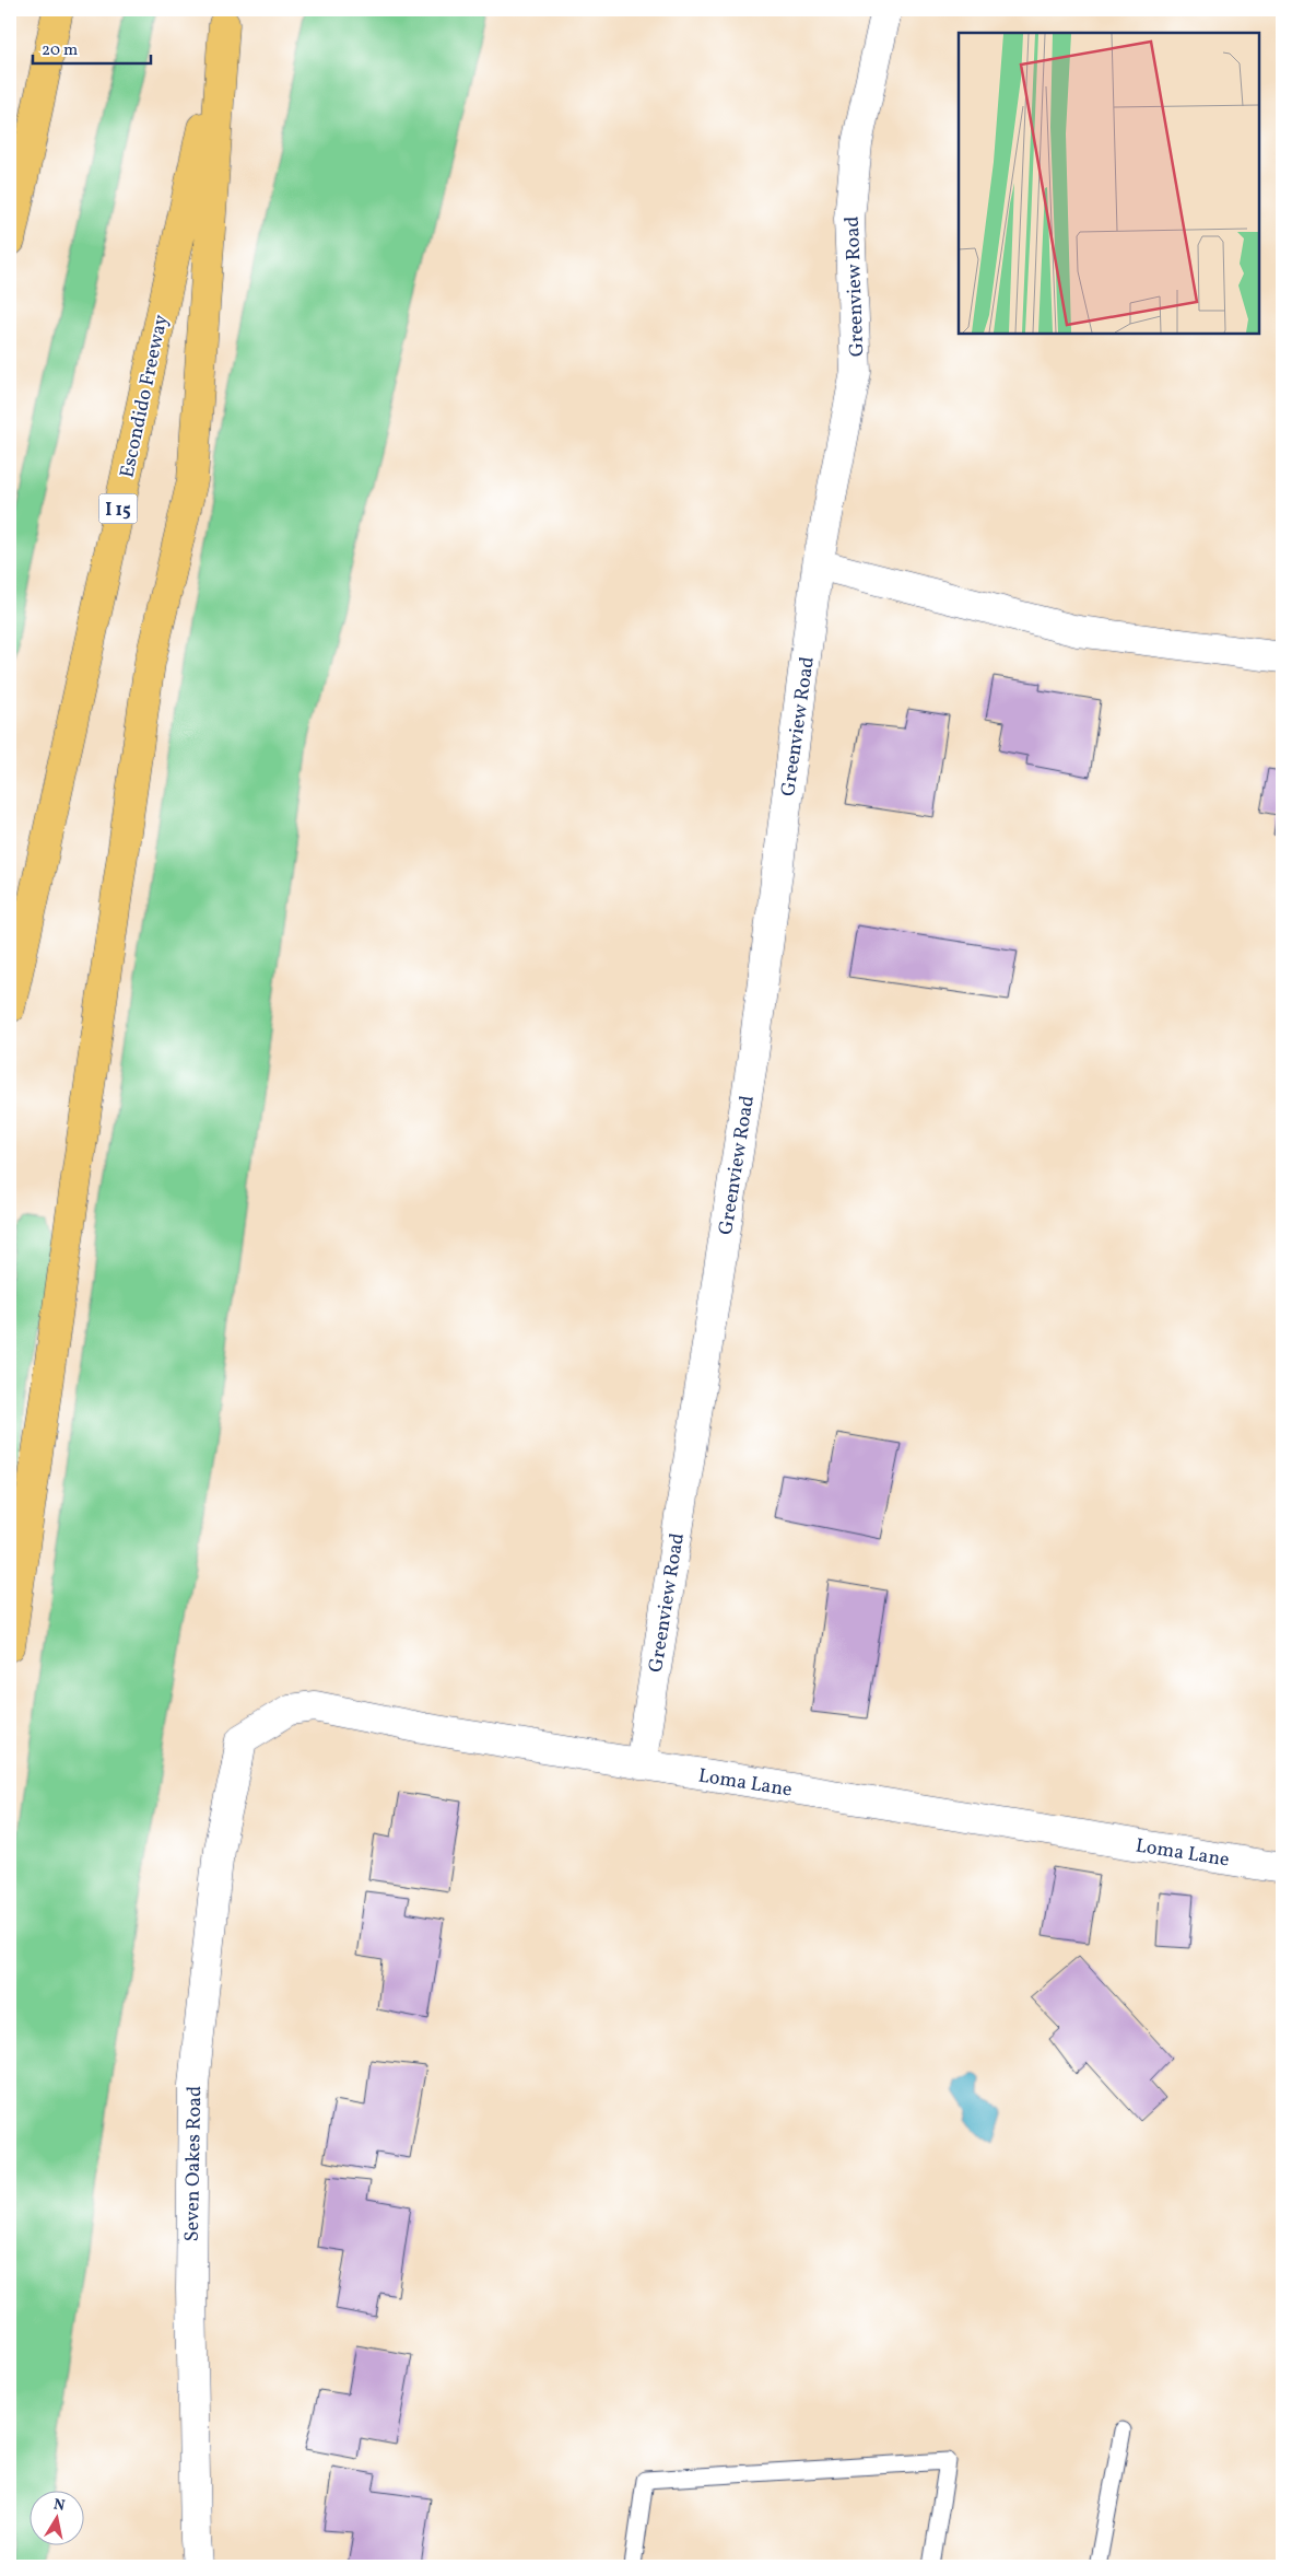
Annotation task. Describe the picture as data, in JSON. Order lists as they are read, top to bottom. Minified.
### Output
{"streets":{"highway":["Escondido Freeway","I 15"],"street":["Greenview Road","Loma Lane","Seven Oakes Road"]},"crossings":[["Greenview Road","Loma Lane"],["Loma Lane","Seven Oakes Road"]],"scale_bar":"20 m","north":"top"}
